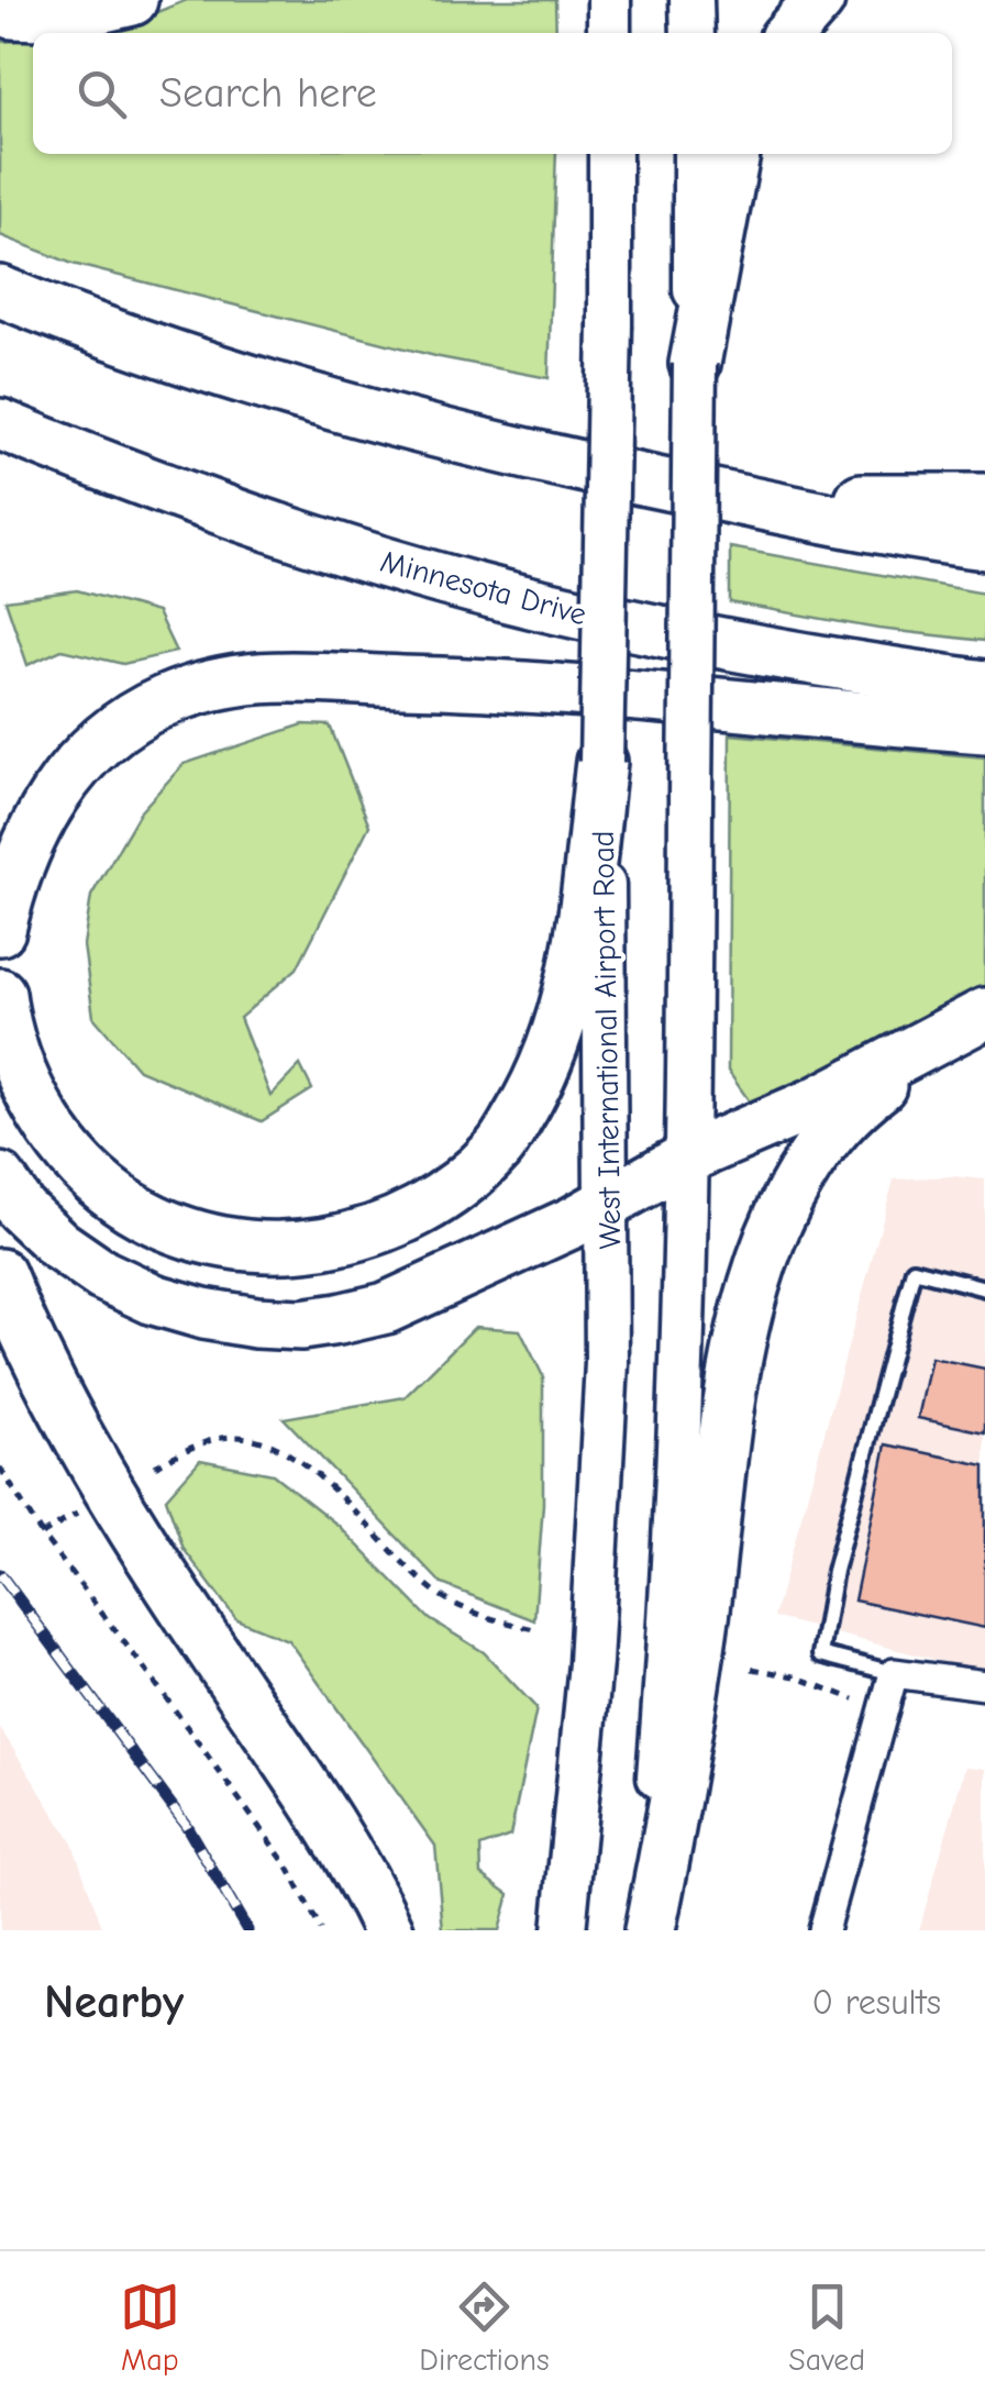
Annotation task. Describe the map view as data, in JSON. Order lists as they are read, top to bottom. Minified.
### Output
{"streets":{"highway":["Minnesota Drive"],"main road":["West International Airport Road"]},"page":{"search":"Search here","heading":["Nearby","0 results"],"nav":["Map","Directions","Saved"]}}
